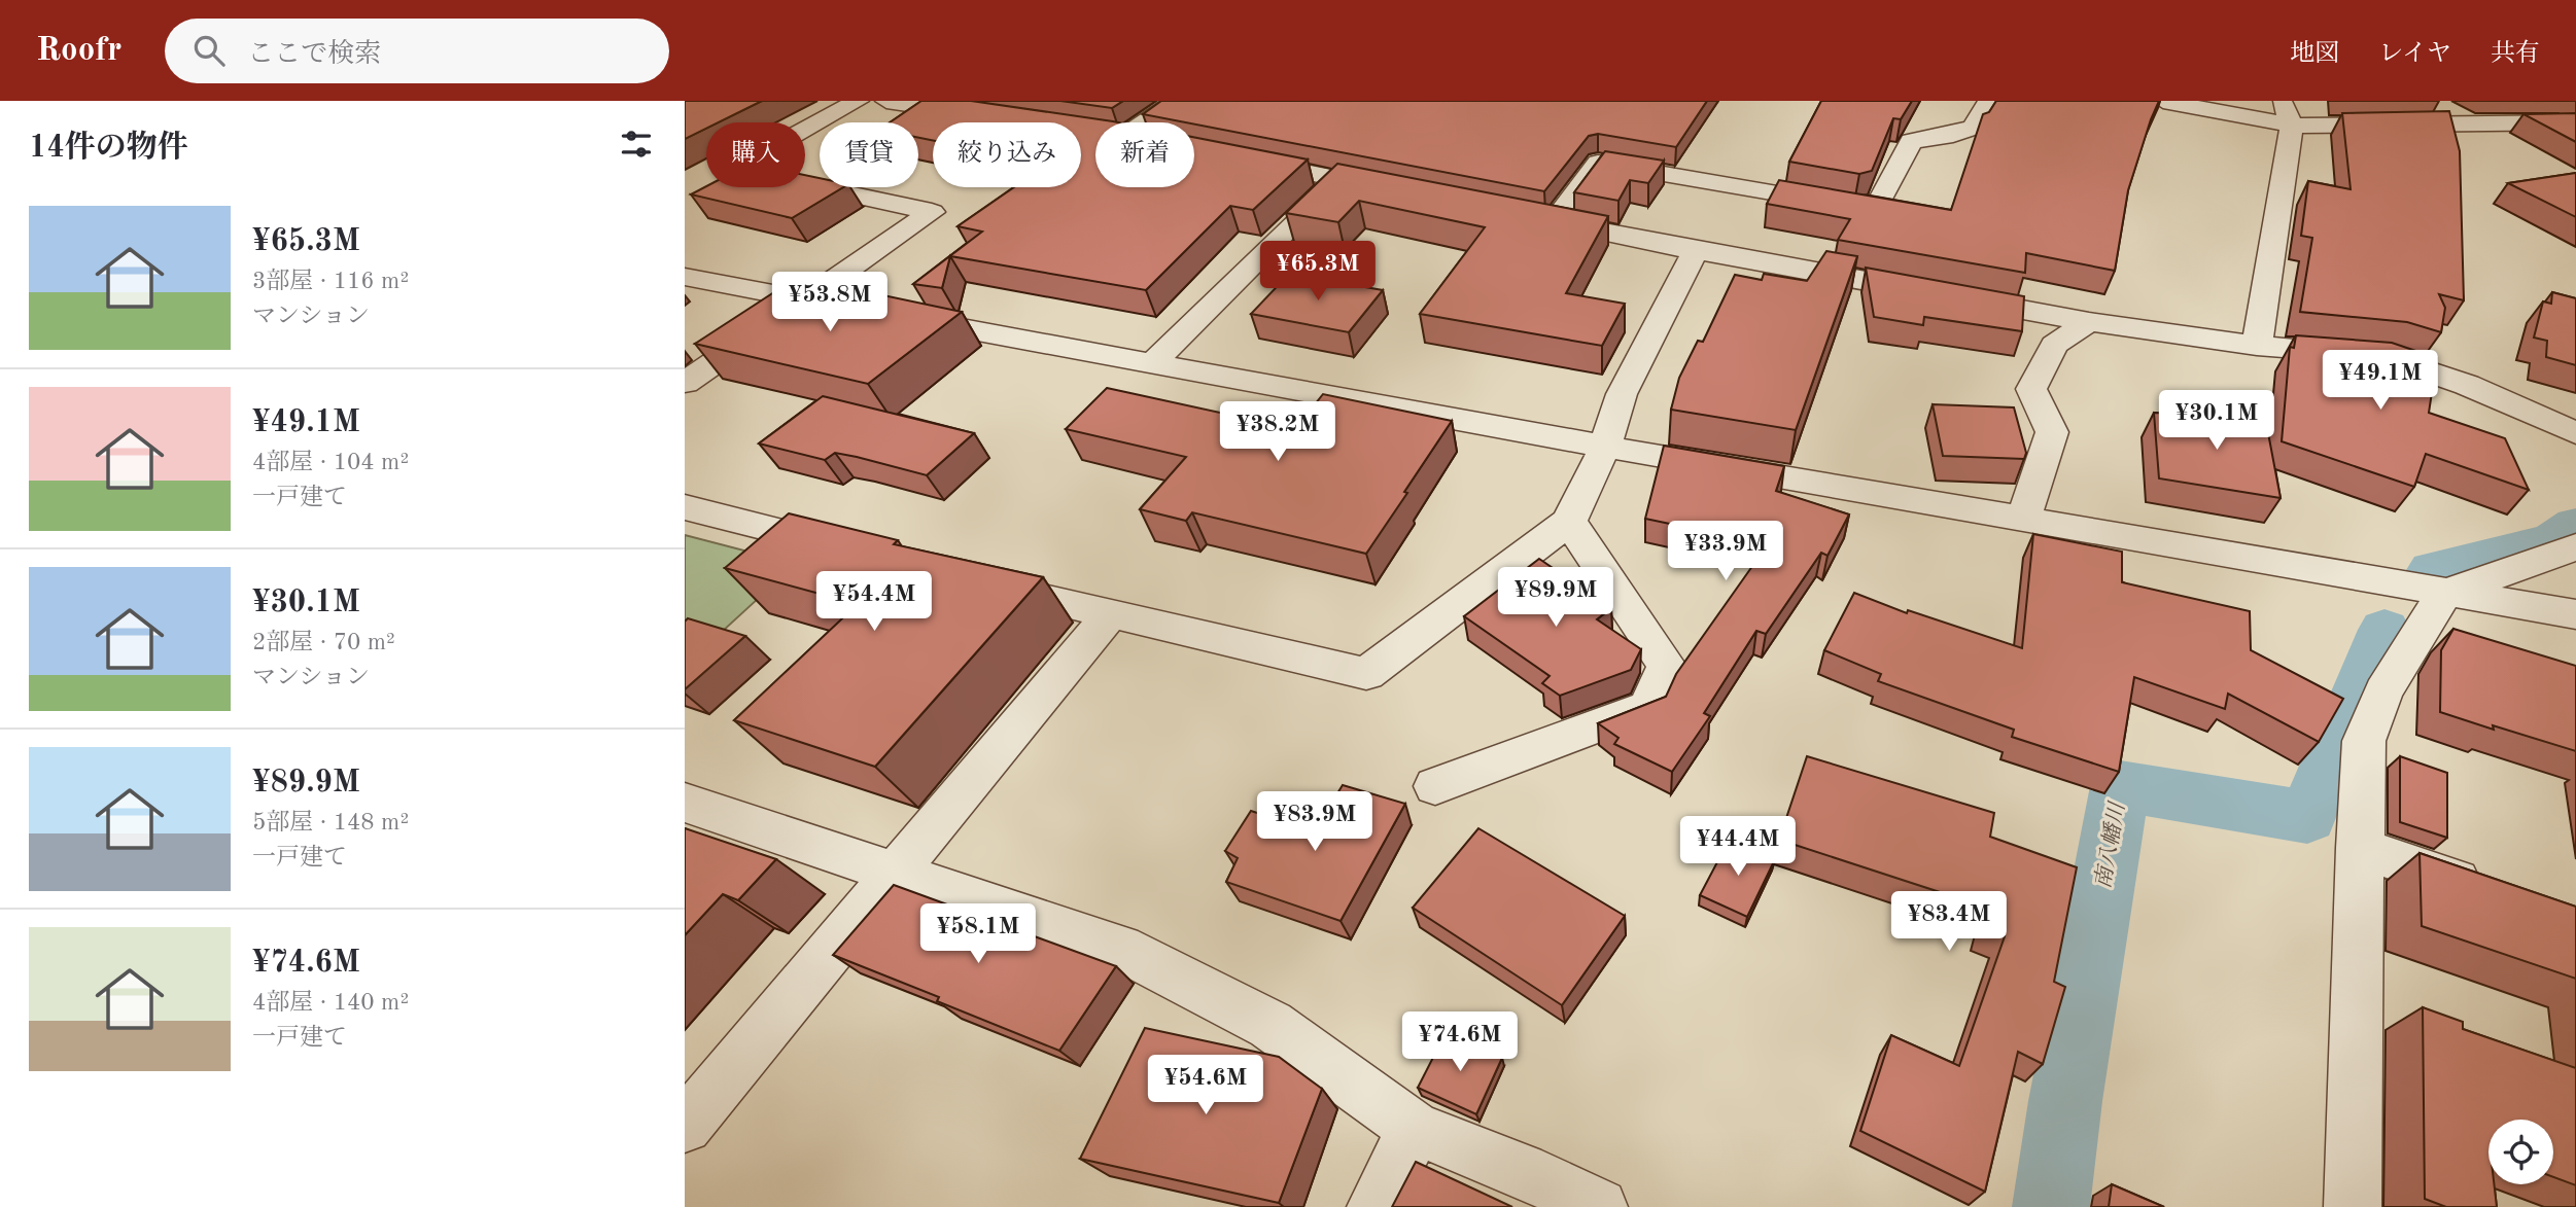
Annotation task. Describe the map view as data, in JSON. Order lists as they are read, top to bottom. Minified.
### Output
{"water":["南八幡川"],"page":{"header":"Roofr","search":"ここで検索","nav":["地図","レイヤ","共有"],"heading":"14件の物件","chip":["購入","賃貸","絞り込み","新着"],"list":[{"name":"¥65.3M","note":"3部屋 · 116 m² · マンション"},{"name":"¥49.1M","note":"4部屋 · 104 m² · 一戸建て"},{"name":"¥30.1M","note":"2部屋 · 70 m² · マンション"},{"name":"¥89.9M","note":"5部屋 · 148 m² · 一戸建て"},{"name":"¥74.6M","note":"4部屋 · 140 m² · 一戸建て"}],"price":["¥65.3M","¥53.8M","¥49.1M","¥30.1M","¥38.2M","¥33.9M","¥89.9M","¥54.4M","¥83.9M","¥44.4M","¥83.4M","¥58.1M","¥74.6M","¥54.6M"]}}
